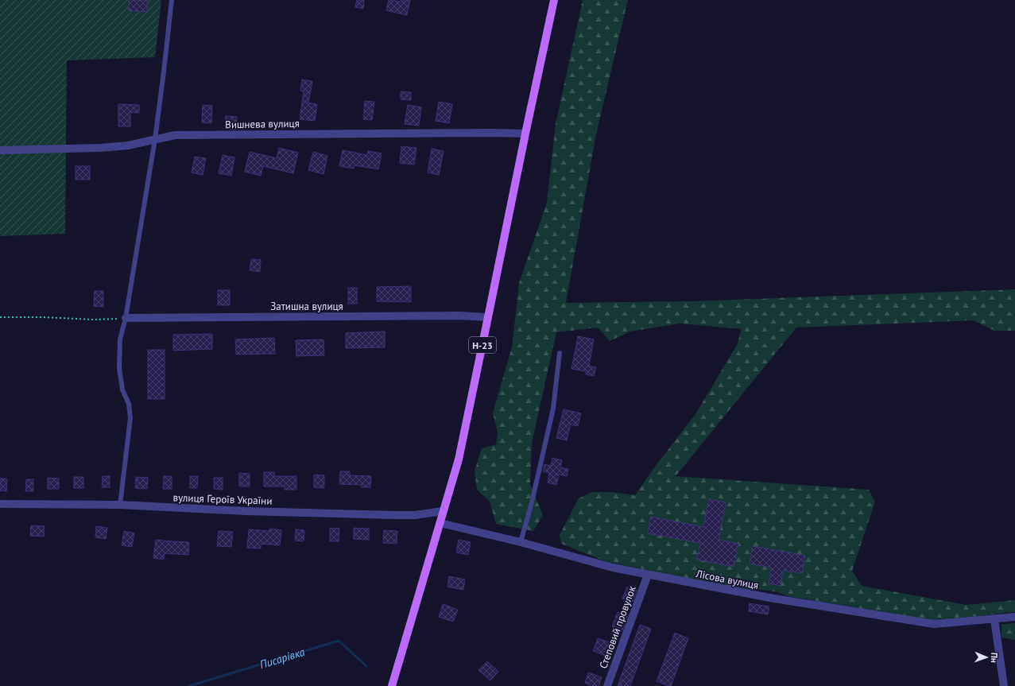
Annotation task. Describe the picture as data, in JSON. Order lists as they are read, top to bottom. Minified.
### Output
{"streets":{"main road":["Н-23"],"street":["Вишнева вулиця","Затишна вулиця","вулиця Героїв України","Лісова вулиця","Степовий провулок"]},"crossings":[["Вишнева вулиця","Н-23"],["Затишна вулиця","Н-23"],["Н-23","вулиця Героїв України"],["Н-23","Лісова вулиця"],["Лісова вулиця","Степовий провулок"]],"water":["Писарівка"],"north":"right"}
